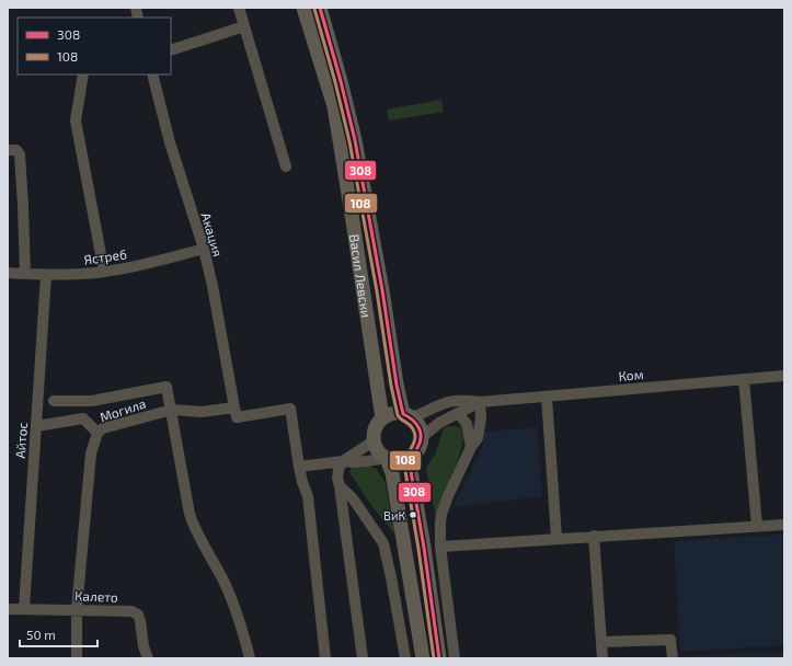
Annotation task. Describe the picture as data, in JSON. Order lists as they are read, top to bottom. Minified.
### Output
{"streets":{"main road":["Васил Левски"],"street":["Акация","Ястреб","Ком","Могила","Айтос","Калето"]},"crossings":[["Акация","Ястреб"],["Акация","Могила"],["Ястреб","Айтос"],["Могила","Калето"],["Айтос","Калето"]],"places":["ВиК"],"lines":["transit line 308","transit line 108"],"legend":["308","108"],"scale_bar":"50 m"}
